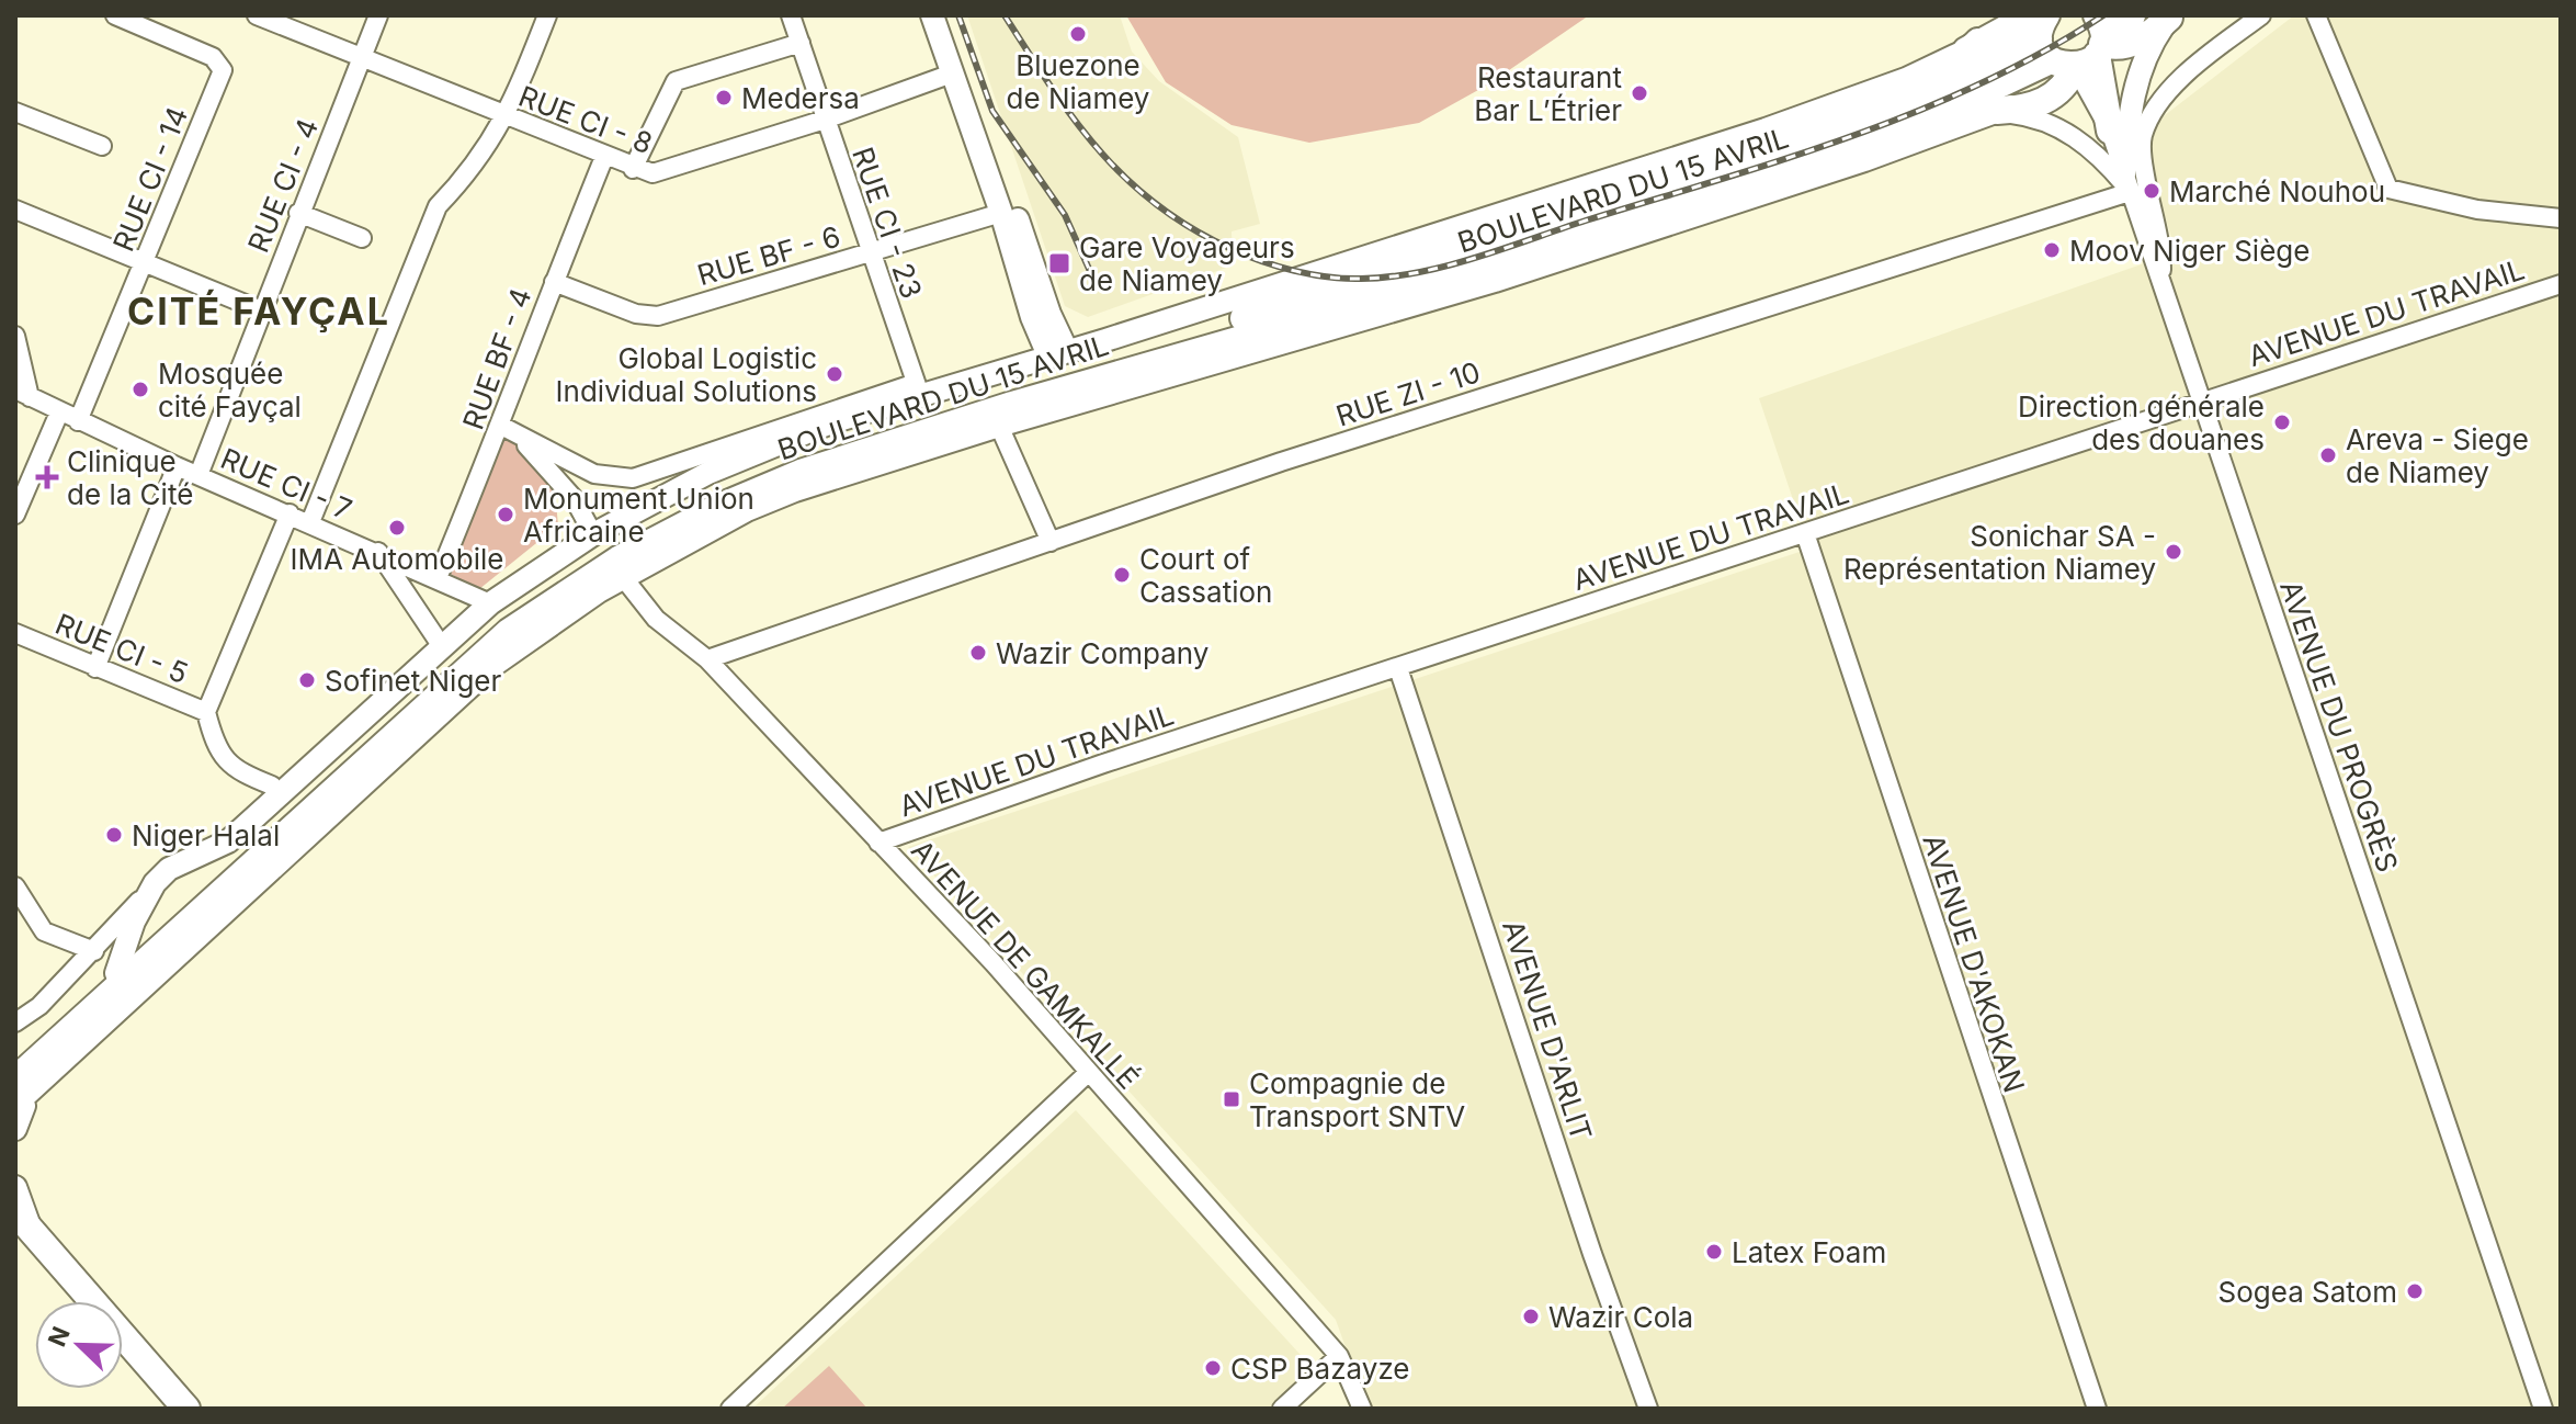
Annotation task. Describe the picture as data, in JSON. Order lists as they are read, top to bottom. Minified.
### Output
{"streets":{"highway":["BOULEVARD DU 15 AVRIL"],"street":["RUE CI - 8","RUE CI - 14","RUE CI - 4","RUE CI - 23","RUE BF - 6","AVENUE DU TRAVAIL","RUE BF - 4","RUE ZI - 10","RUE CI - 7","RUE CI - 5","AVENUE DU PROGRÈS","AVENUE D'AKOKAN","AVENUE DE GAMKALLÉ","AVENUE D'ARLIT"]},"crossings":[["RUE CI - 8","RUE CI - 4"],["RUE CI - 8","RUE CI - 23"],["RUE CI - 8","RUE BF - 4"],["RUE CI - 14","RUE CI - 7"],["RUE CI - 4","RUE CI - 7"],["BOULEVARD DU 15 AVRIL","RUE CI - 23"],["BOULEVARD DU 15 AVRIL","RUE CI - 7"],["BOULEVARD DU 15 AVRIL","AVENUE DE GAMKALLÉ"],["RUE CI - 23","RUE BF - 6"],["RUE BF - 6","RUE BF - 4"],["AVENUE DU TRAVAIL","AVENUE DU PROGRÈS"],["AVENUE DU TRAVAIL","AVENUE D'AKOKAN"],["AVENUE DU TRAVAIL","AVENUE DE GAMKALLÉ"],["AVENUE DU TRAVAIL","AVENUE D'ARLIT"],["RUE BF - 4","RUE CI - 7"],["RUE ZI - 10","AVENUE DU PROGRÈS"],["RUE ZI - 10","AVENUE DE GAMKALLÉ"]],"districts":["CITÉ FAYÇAL"],"places":{"other":["Bluezone de Niamey","Restaurant Bar L’Étrier","Medersa","Marché Nouhou","Moov Niger Siège","Global Logistic Individual Solutions","Mosquée cité Fayçal","Direction générale des douanes","Areva - Siege de Niamey","Monument Union Africaine","IMA Automobile","Sonichar SA - Représentation Niamey","Court of Cassation","Wazir Company","Sofinet Niger","Niger Halal","Latex Foam","Sogea Satom","Wazir Cola","CSP Bazayze"],"transit":["Gare Voyageurs de Niamey","Compagnie de Transport SNTV"],"health":["Clinique de la Cité"]},"north":"top left"}
